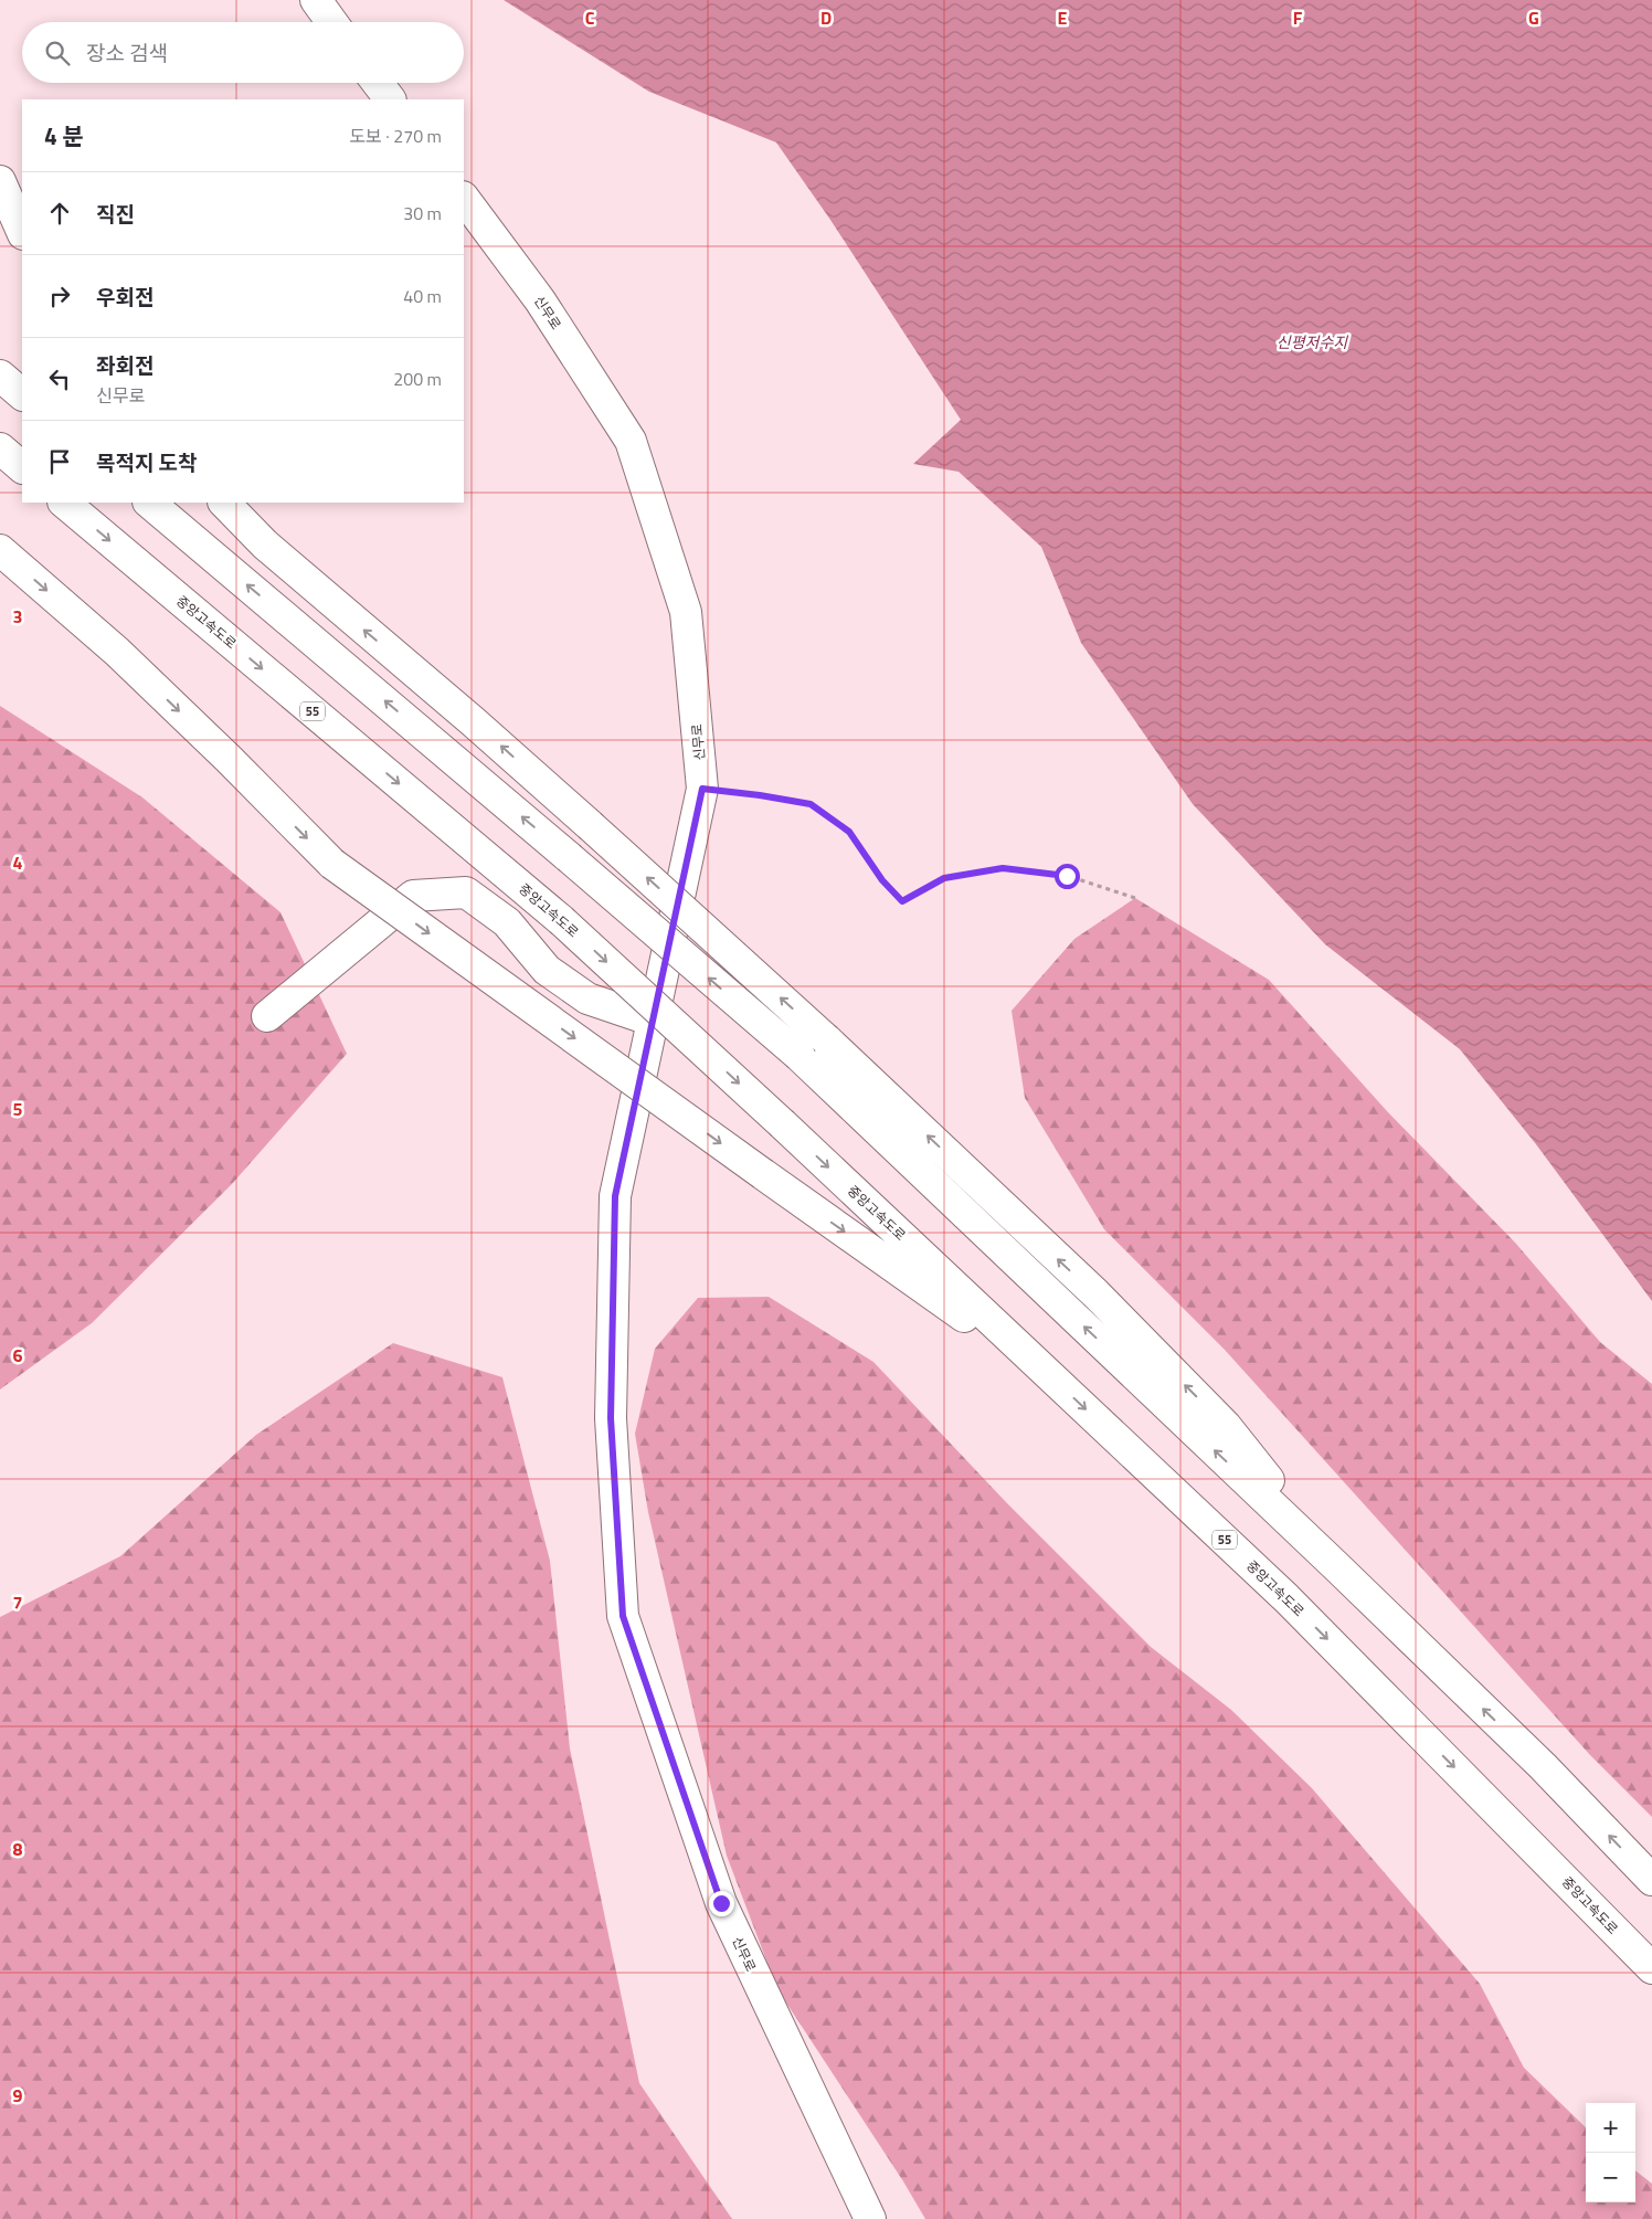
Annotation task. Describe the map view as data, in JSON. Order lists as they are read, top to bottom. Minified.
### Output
{"streets":{"main road":["신무로","중앙고속도로","55"]},"water":["신평저수지"],"page":{"search":"장소 검색","heading":["4 분","도보 · 270 m"],"list":[["직진","30 m"],["우회전","40 m"],["좌회전","신무로","200 m"],"목적지 도착"],"map_buttons":["+","−"]},"grid":{"columns":["C","D","E","F","G"],"rows":["3","4","5","6","7","8","9"]}}
